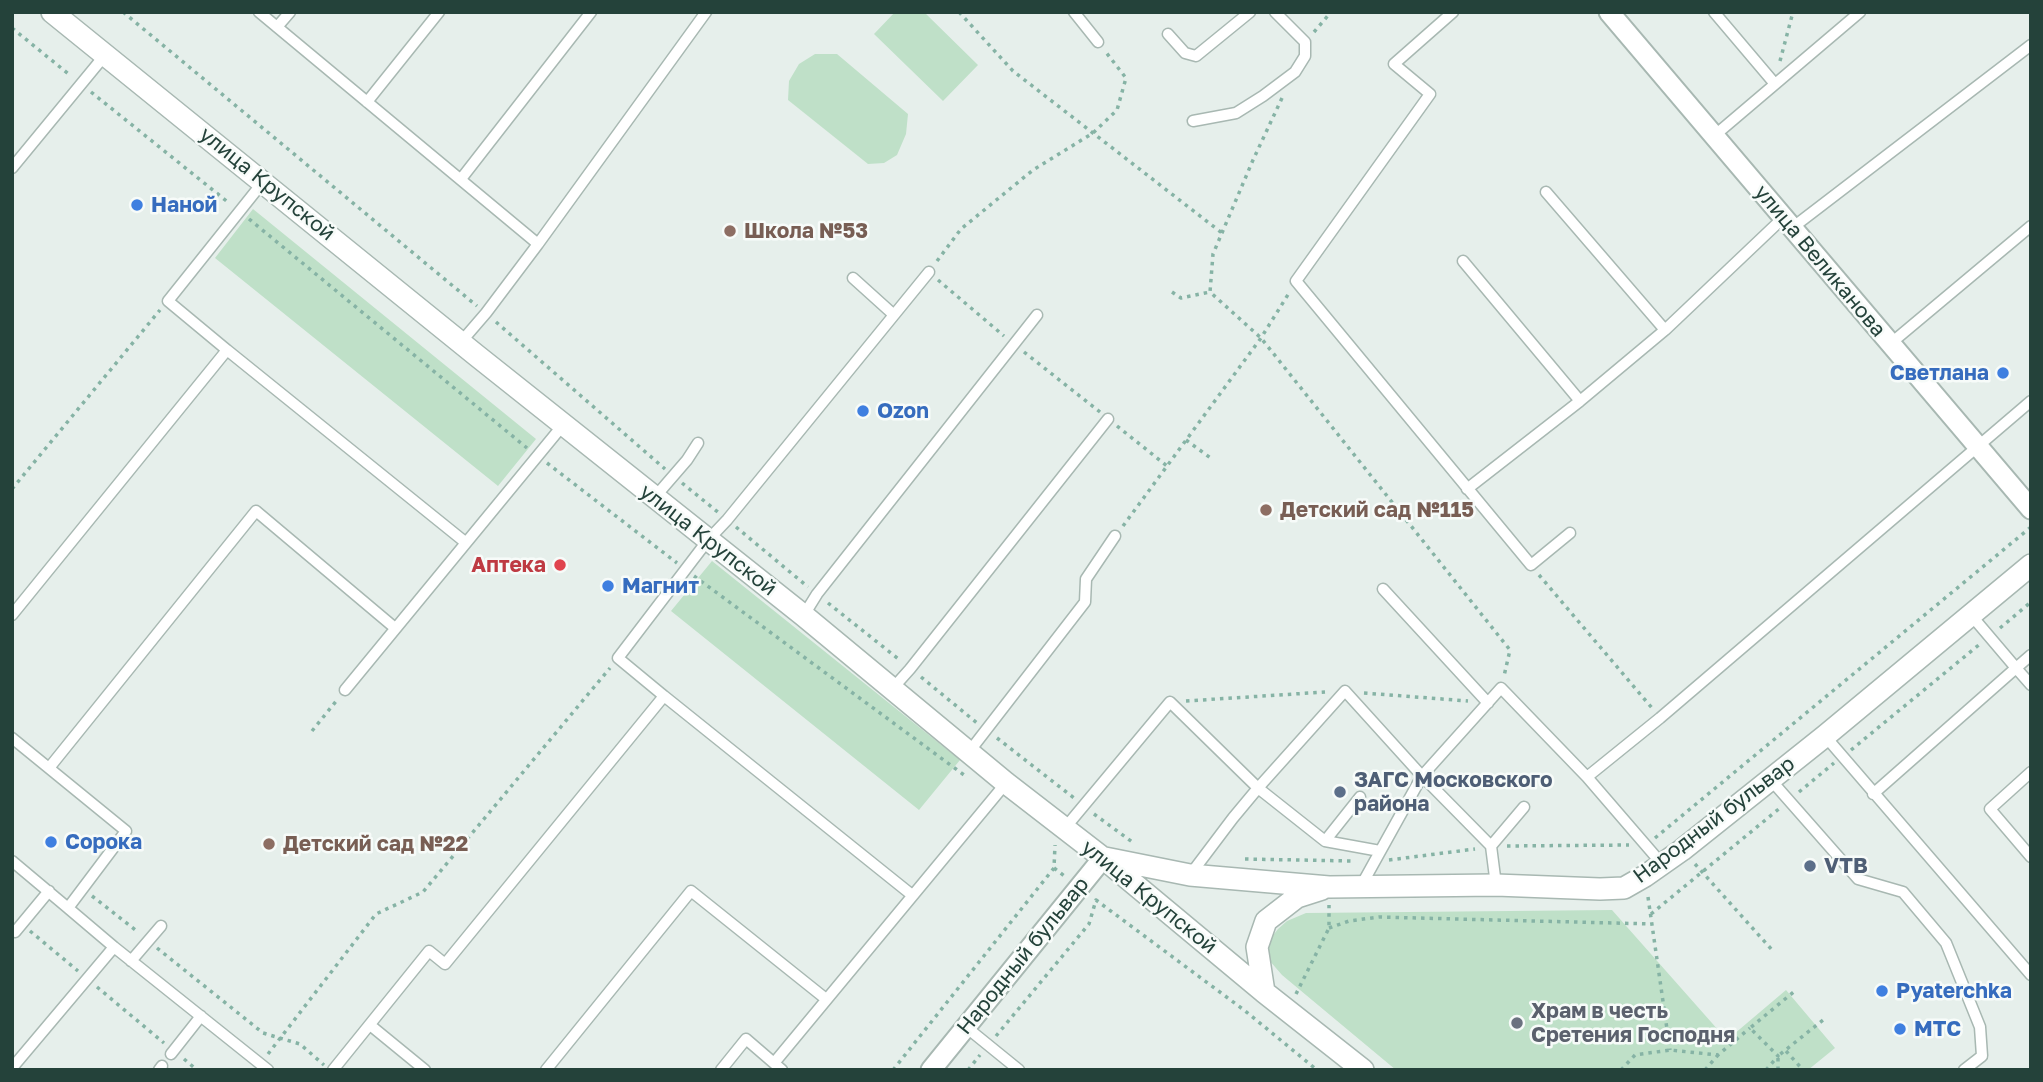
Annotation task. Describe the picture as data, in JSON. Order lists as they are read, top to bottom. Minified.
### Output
{"streets":{"street":["улица Крупской","улица Великанова","Народный бульвар"]},"crossings":[["улица Крупской","Народный бульвар"]],"places":["Наной","Школа №53","Светлана","Ozon","Детский сад №115","Аптека","Магнит","ЗАГС Московского района","Сорока","Детский сад №22","VTB","Pyaterchka","Храм в честь Сретения Господня","МТС"]}
